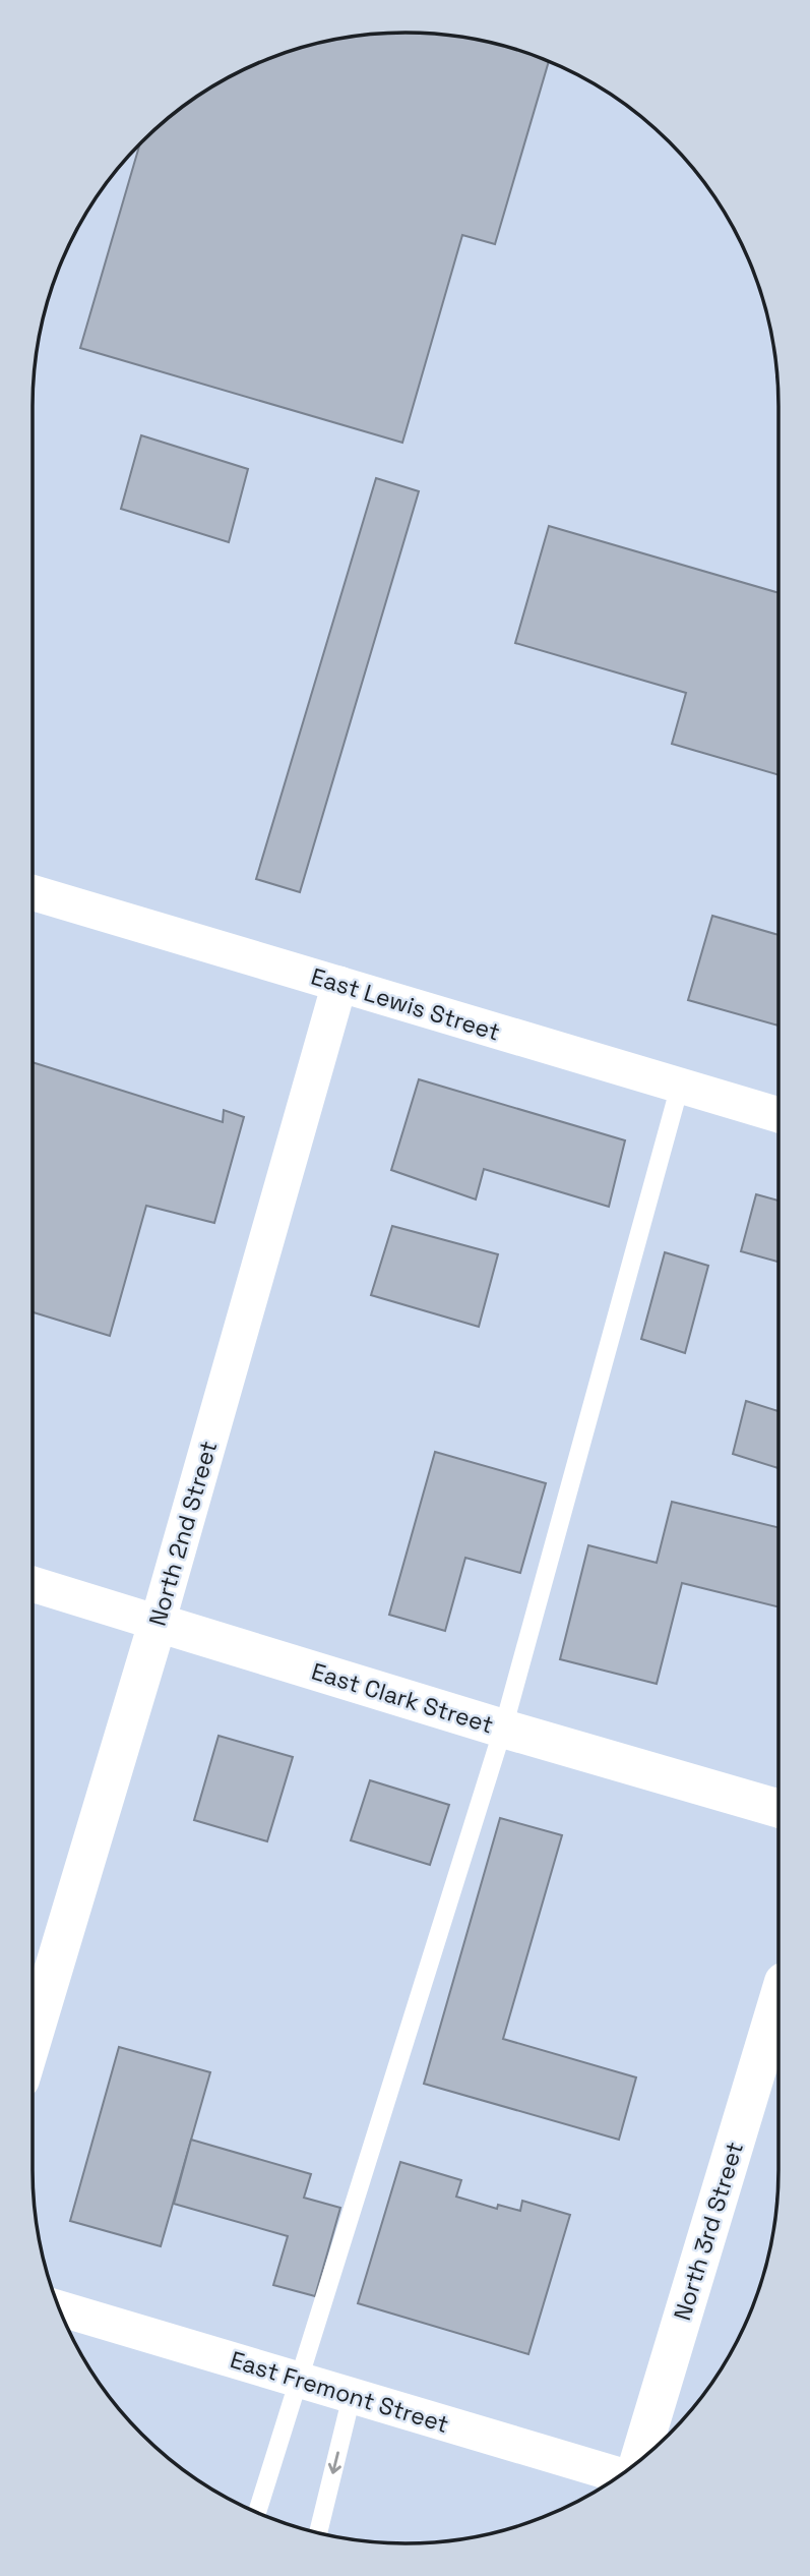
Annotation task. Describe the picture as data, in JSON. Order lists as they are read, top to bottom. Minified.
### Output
{"streets":{"street":["East Lewis Street","North 2nd Street","East Clark Street","North 3rd Street","East Fremont Street"]},"crossings":[["East Lewis Street","North 2nd Street"],["North 2nd Street","East Clark Street"]]}
